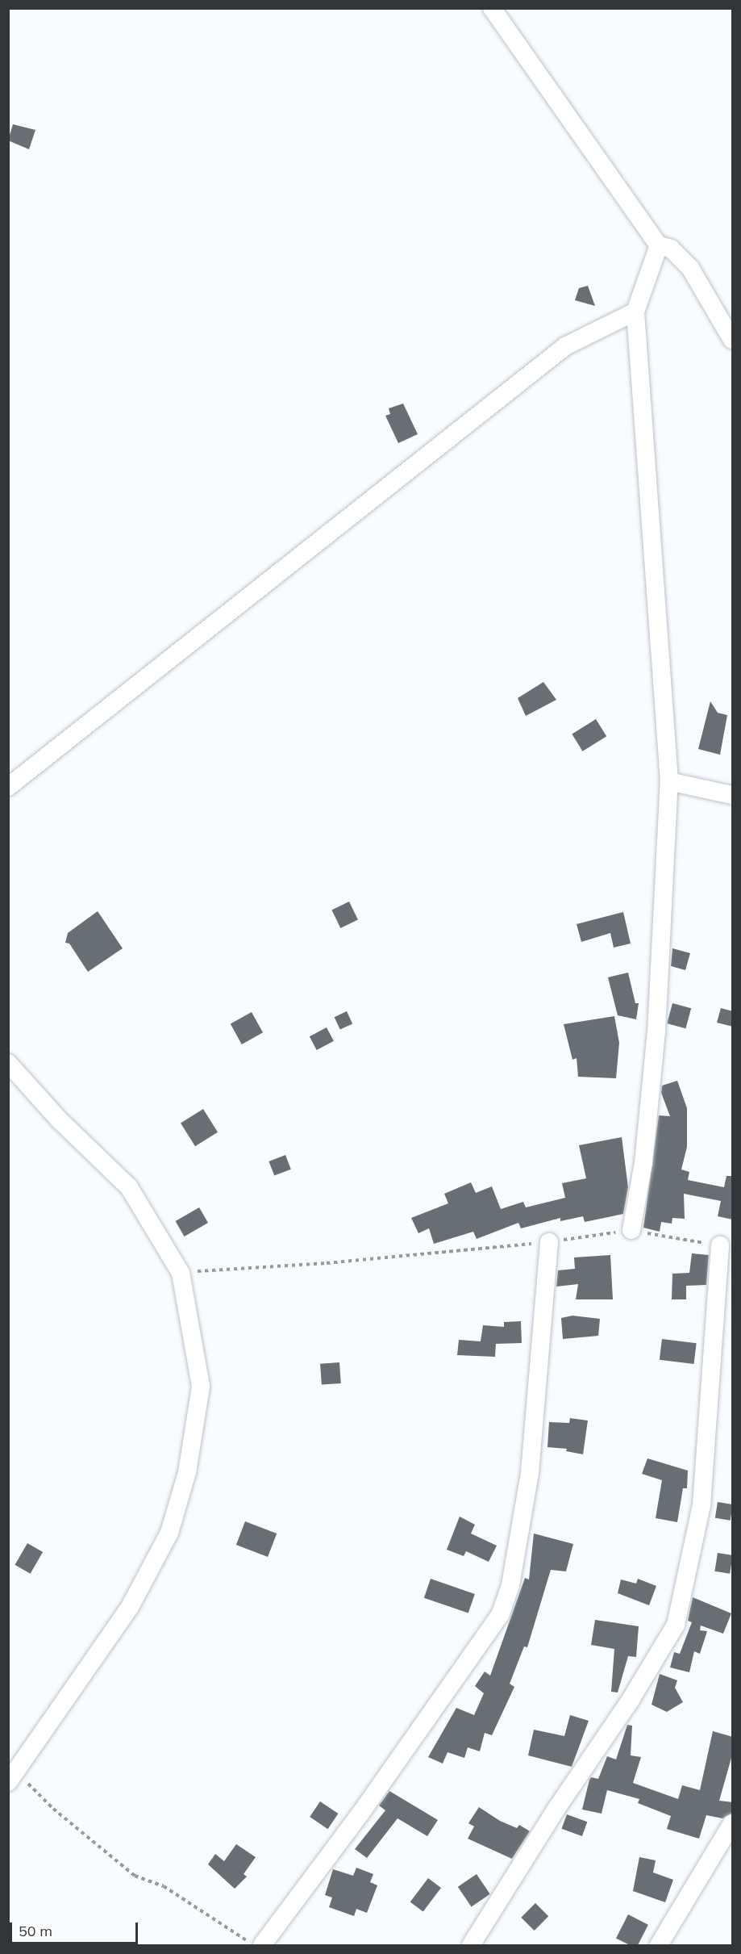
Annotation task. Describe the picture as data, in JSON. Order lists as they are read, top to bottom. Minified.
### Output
{"scale_bar":"50 m"}
